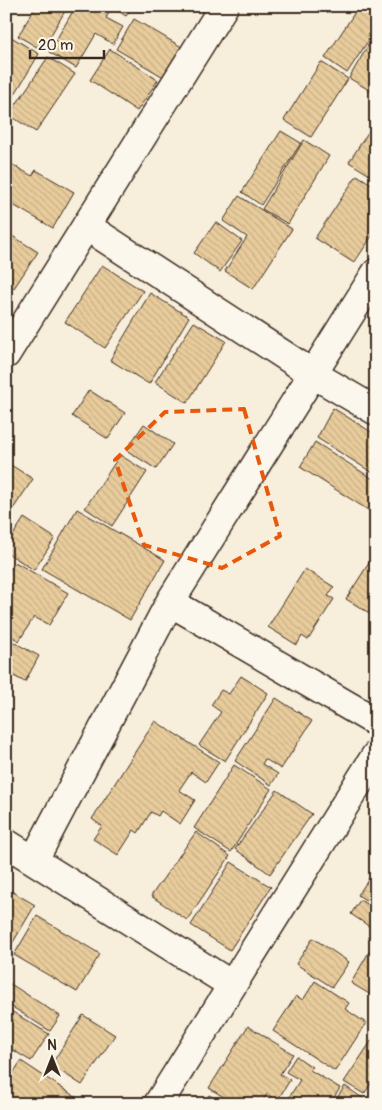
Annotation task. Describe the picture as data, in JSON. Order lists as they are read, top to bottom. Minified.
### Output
{"scale_bar":"20 m","north":"top"}
